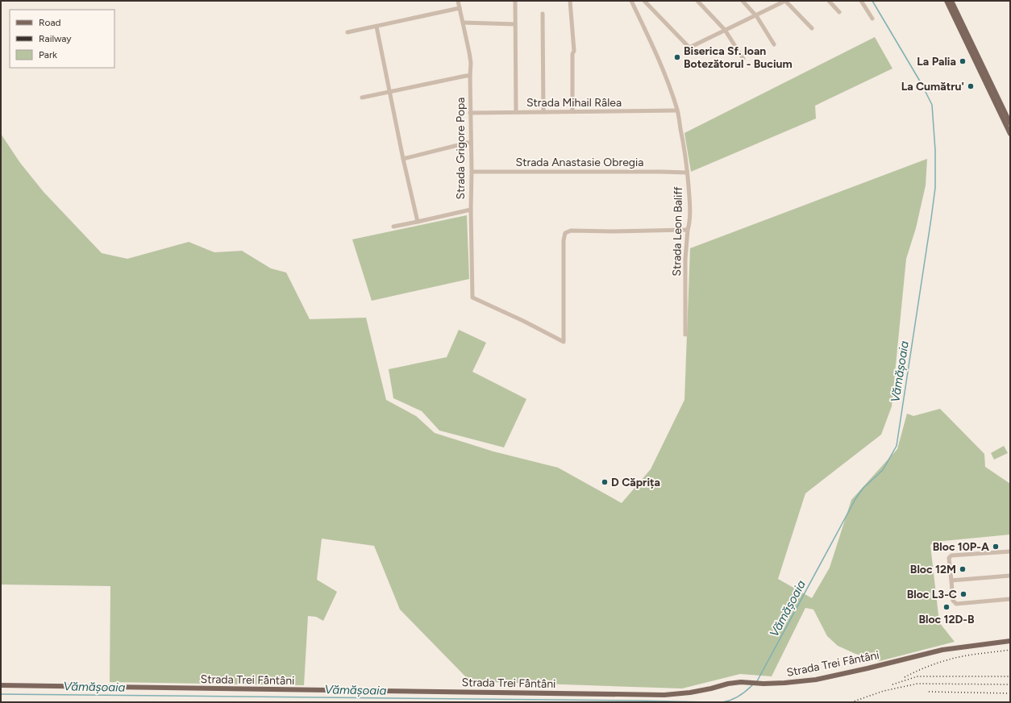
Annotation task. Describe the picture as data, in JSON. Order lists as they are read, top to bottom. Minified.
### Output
{"streets":{"main road":["Strada Trei Fântâni"],"street":["Strada Mihail Râlea","Strada Grigore Popa","Strada Anastasie Obregia","Strada Leon Baliff"]},"crossings":[["Strada Mihail Râlea","Strada Grigore Popa"],["Strada Mihail Râlea","Strada Leon Baliff"],["Strada Grigore Popa","Strada Anastasie Obregia"],["Strada Grigore Popa","Strada Leon Baliff"],["Strada Anastasie Obregia","Strada Leon Baliff"]],"water":["Vămășoaia"],"places":["Biserica Sf. Ioan Botezătorul - Bucium","La Palia","La Cumătru'","D Căprița","Bloc 10P-A","Bloc 12M","Bloc L3-C","Bloc 12D-B"],"legend":["Road","Railway","Park"]}
